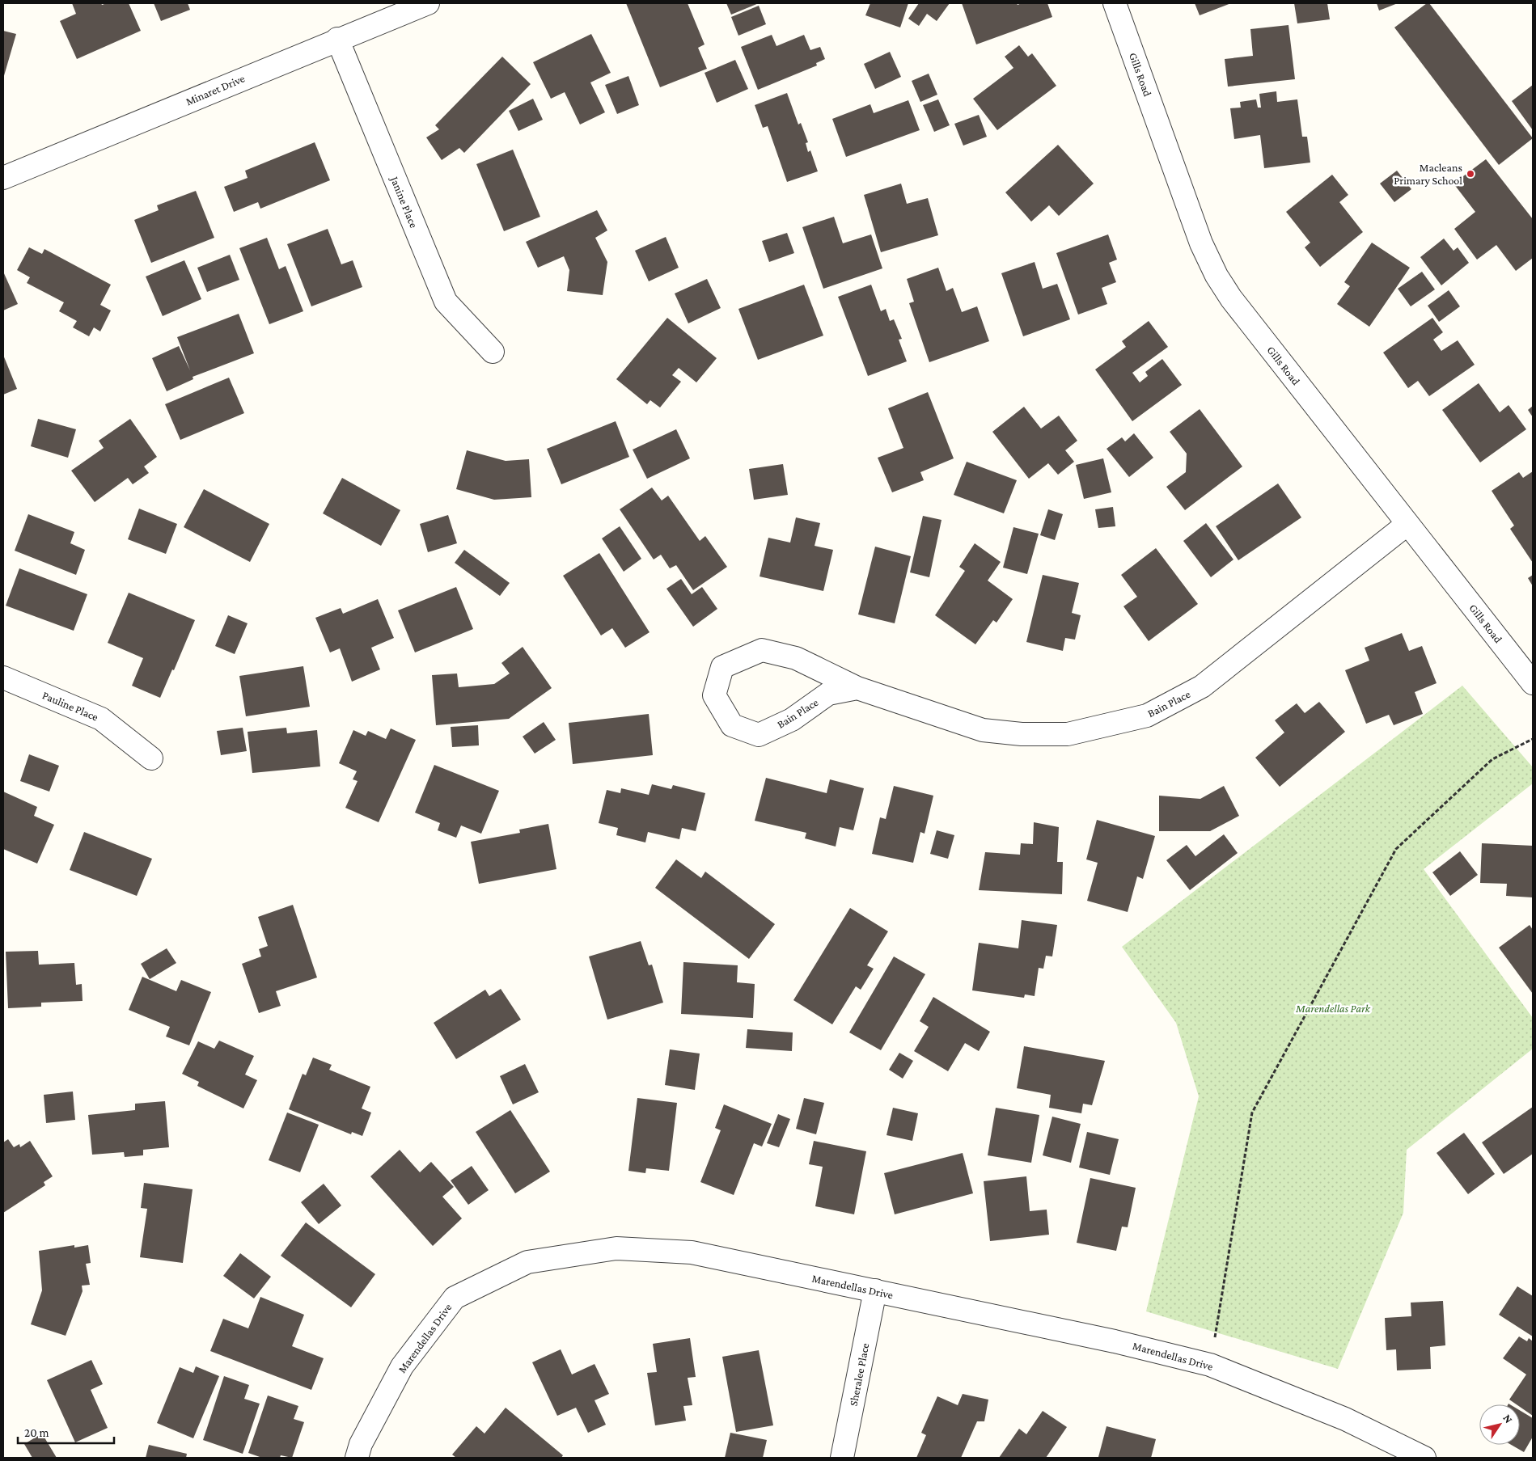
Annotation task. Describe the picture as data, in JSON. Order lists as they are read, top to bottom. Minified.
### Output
{"streets":{"street":["Gills Road","Minaret Drive","Janine Place","Bain Place","Pauline Place","Marendellas Drive","Sheralee Place"]},"crossings":[["Gills Road","Bain Place"],["Minaret Drive","Janine Place"],["Marendellas Drive","Sheralee Place"]],"parks":["Marendellas Park"],"places":["Macleans Primary School"],"scale_bar":"20 m","north":"top right"}
